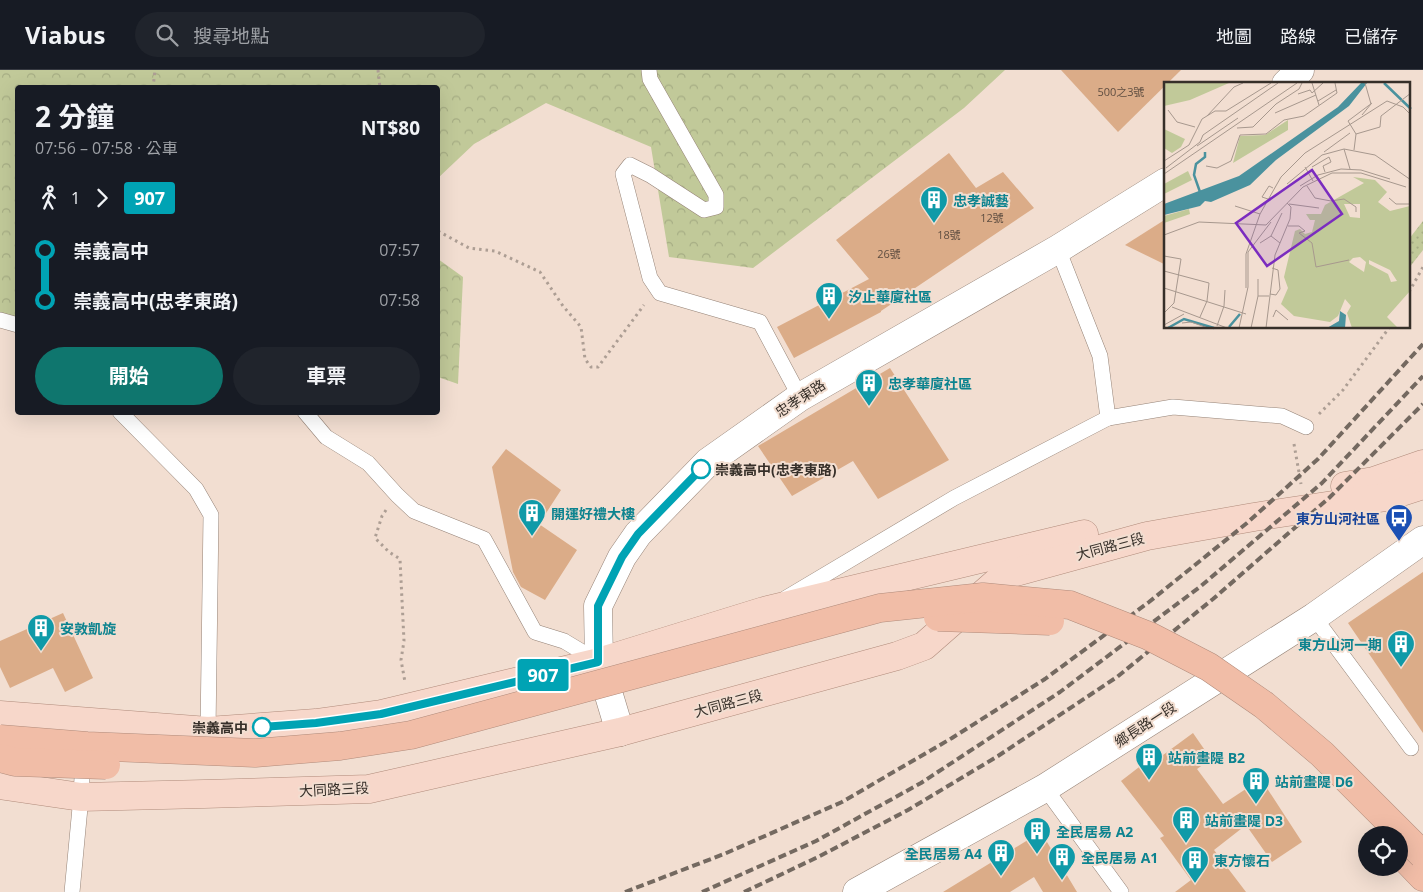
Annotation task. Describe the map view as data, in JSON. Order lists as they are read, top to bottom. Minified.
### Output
{"streets":{"main road":["大同路三段"],"street":["忠孝東路","鄉長路一段"]},"crossings":[["忠孝東路","大同路三段"]],"places":{"building":["忠孝誠藝","汐止華廈社區","忠孝華廈社區","開運好禮大樓","安敦凱旋","東方山河一期","站前畫隄 B2","站前畫隄 D6","站前畫隄 D3","全民居易 A2","全民居易 A4","全民居易 A1","東方懷石"],"other":["崇義高中(忠孝東路)","崇義高中"],"bus stop":["東方山河社區"]},"lines":["bus line 907"],"house_numbers":["500之3號","12號","18號","26號"],"page":{"header":"Viabus","search":"搜尋地點","nav":["地圖","路線","已儲存"],"on_map":"907","heading":["2 分鐘","07:56 – 07:58 · 公車","NT$80"],"legs":["1","907"],"list":[{"name":"崇義高中","value":"07:57"},{"name":"崇義高中(忠孝東路)","value":"07:58"}],"buttons":["開始","車票"]}}
